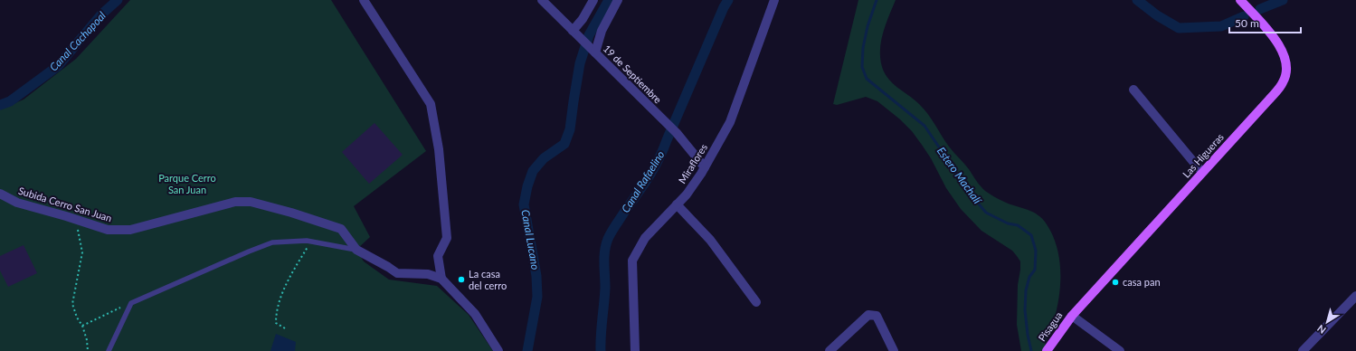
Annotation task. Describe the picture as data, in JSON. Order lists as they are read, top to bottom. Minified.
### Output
{"streets":{"main road":["Las Higueras","Pisagua"],"street":["19 de Septiembre","Miraflores","Subida Cerro San Juan"]},"crossings":[["19 de Septiembre","Miraflores"],["Las Higueras","Pisagua"]],"water":["Canal Cachapoal","Estero Machalí","Canal Rafaelino","Canal Lucano"],"parks":["Parque Cerro San Juan"],"places":["La casa del cerro","casa pan"],"scale_bar":"50 m","north":"bottom left"}
